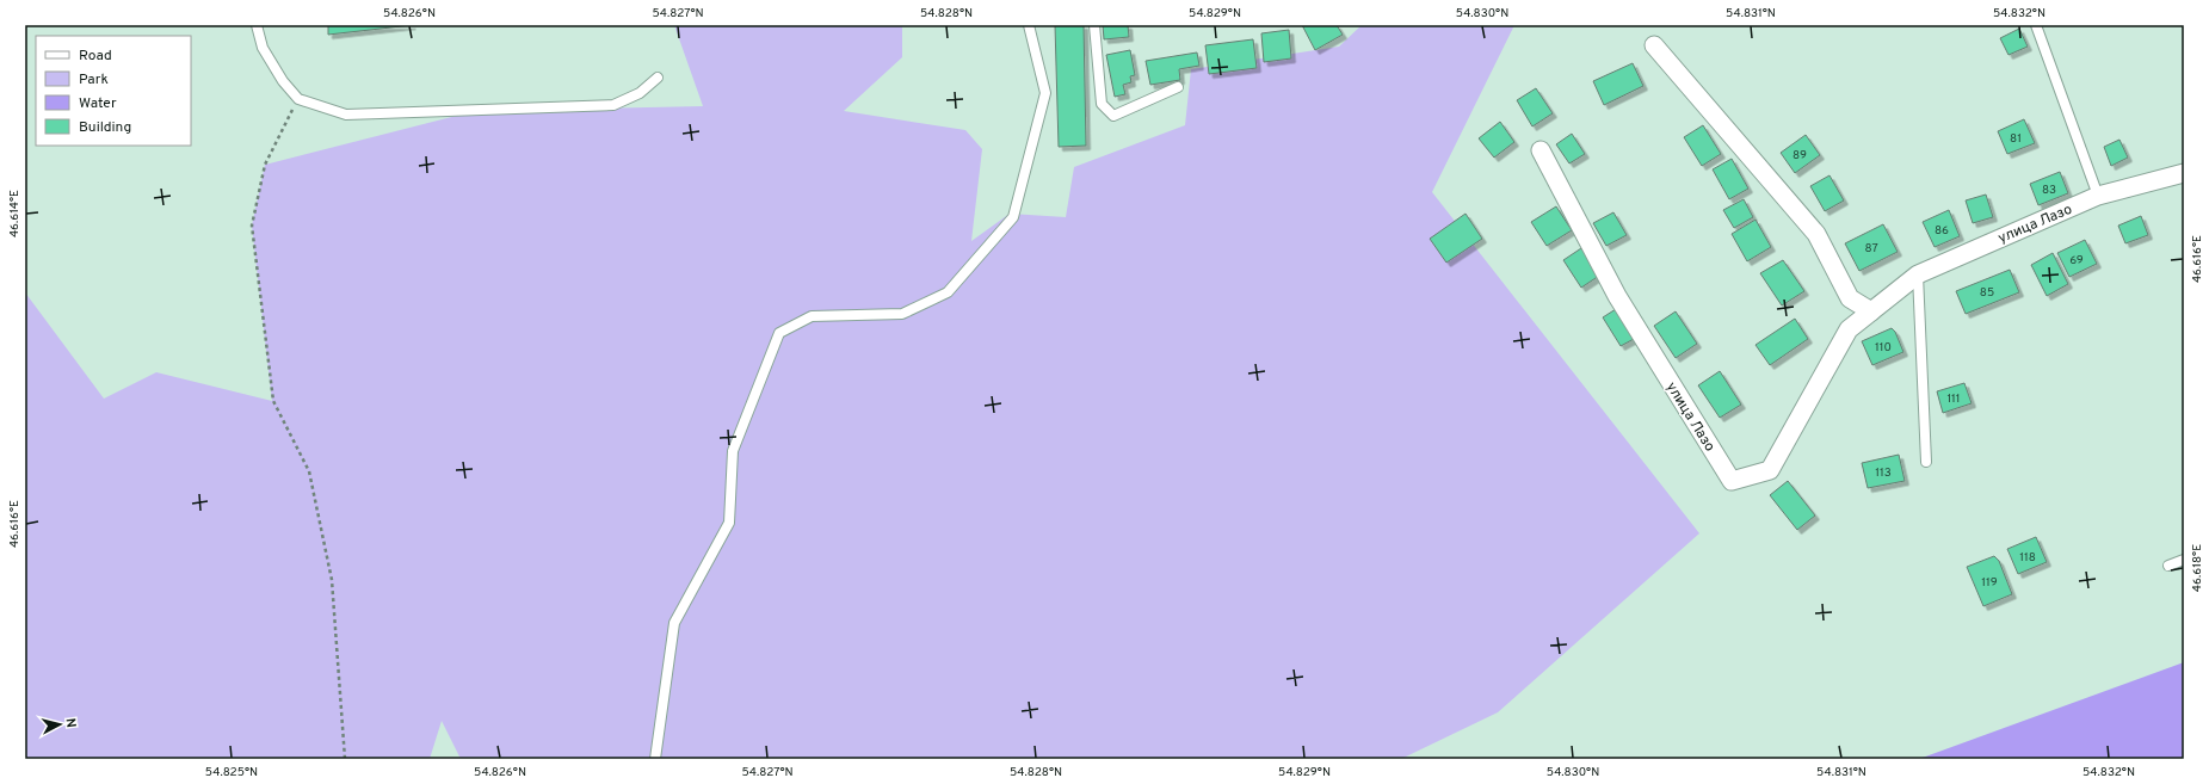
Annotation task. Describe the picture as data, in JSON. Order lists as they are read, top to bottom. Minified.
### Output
{"streets":{"street":["улица Лазо"]},"house_numbers":["81","89","83","86","87","69","85","110","111","113","118","119"],"legend":["Road","Park","Water","Building"],"north":"right","coordinates":["54.826°N","54.827°N","54.828°N","54.829°N","54.830°N","54.831°N","54.832°N","46.614°E","46.616°E","46.618°E","54.825°N"]}
